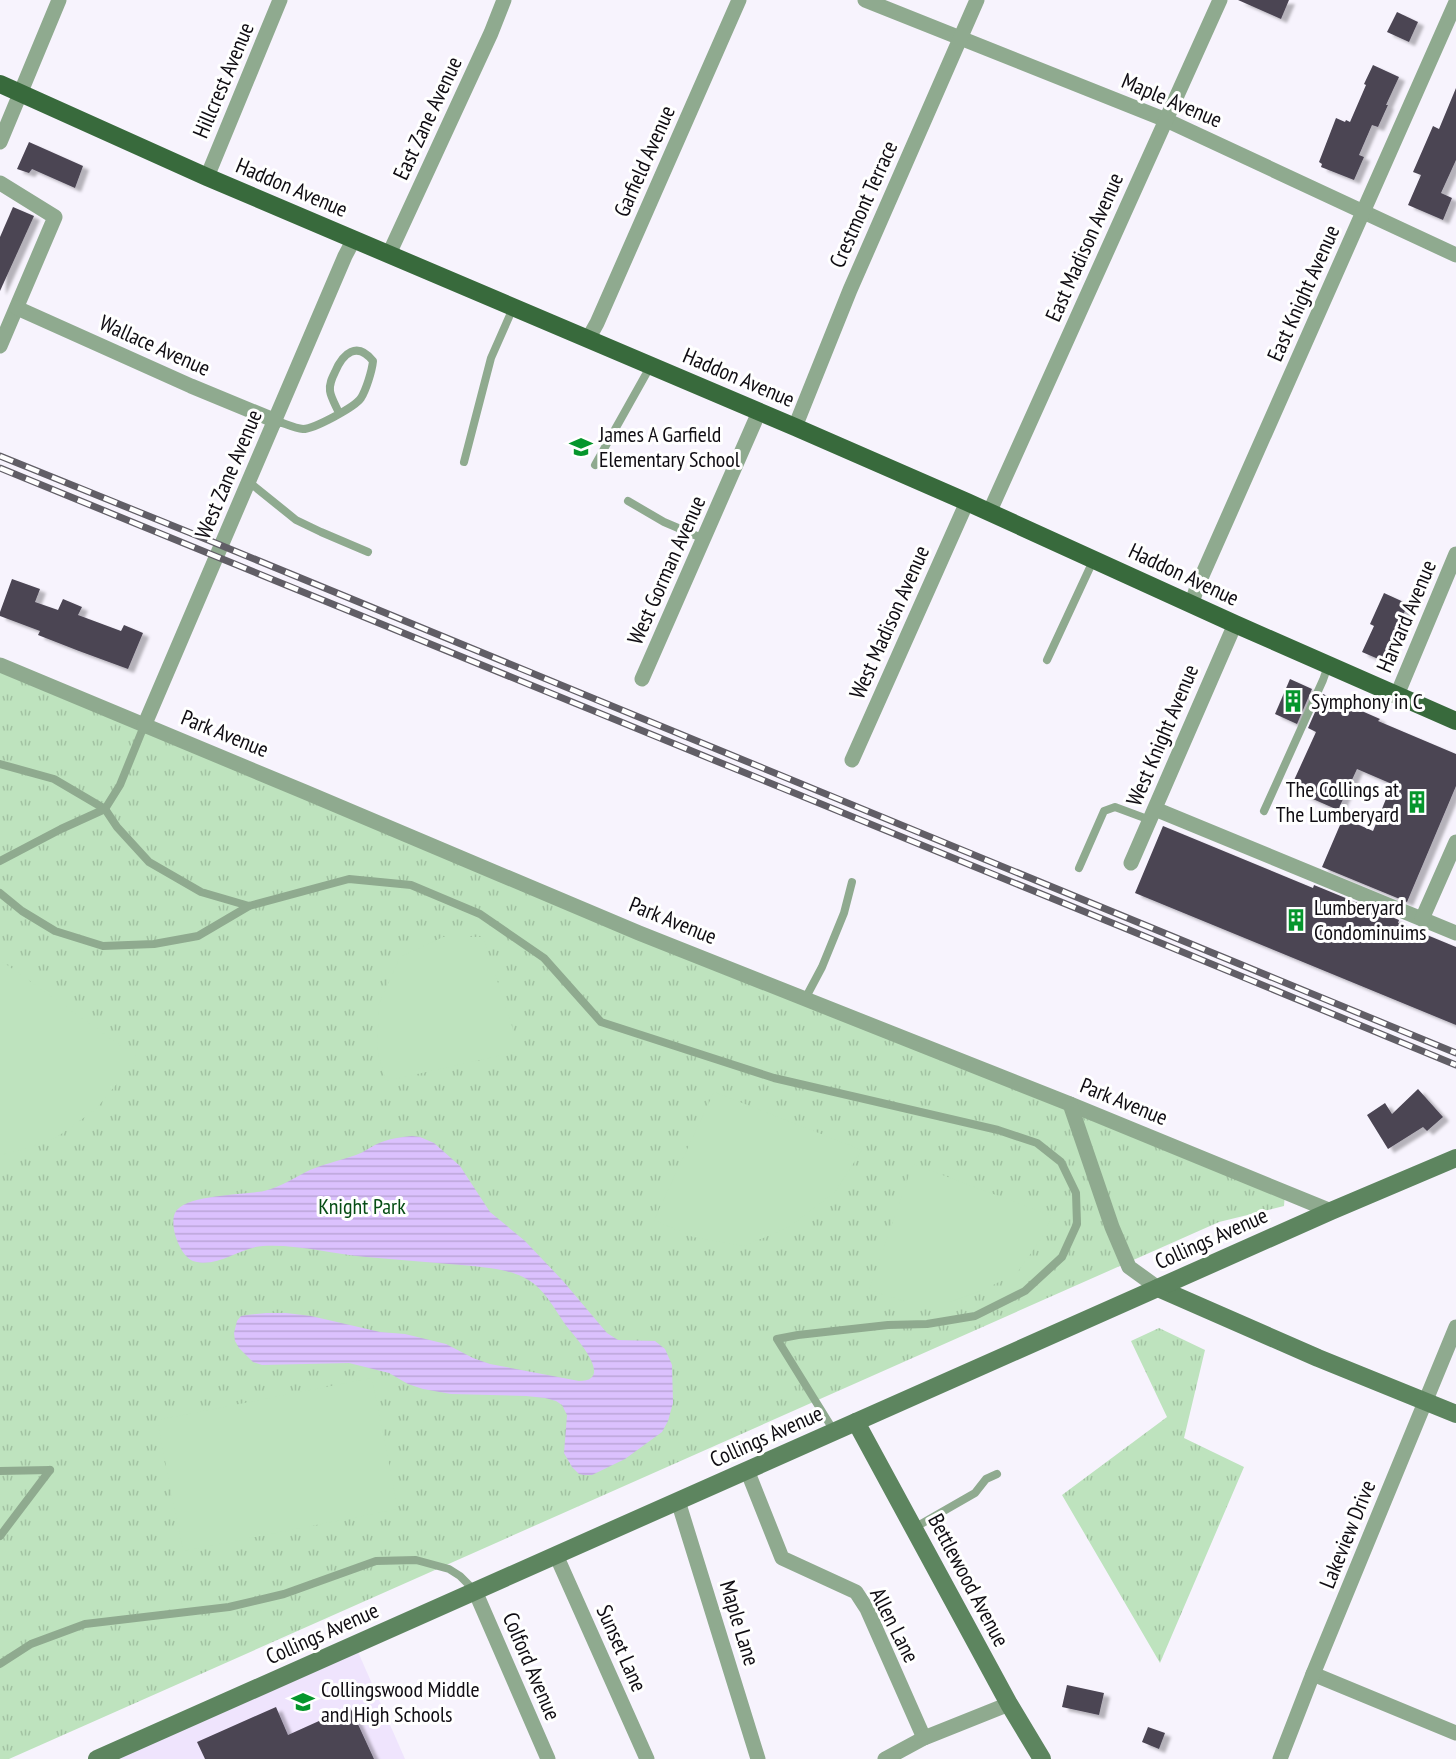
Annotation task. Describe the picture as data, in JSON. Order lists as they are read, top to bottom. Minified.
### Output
{"streets":{"main road":["Haddon Avenue","Collings Avenue","Bettlewood Avenue"],"street":["Hillcrest Avenue","Maple Avenue","East Zane Avenue","Garfield Avenue","Crestmont Terrace","East Madison Avenue","East Knight Avenue","Wallace Avenue","West Zane Avenue","West Gorman Avenue","Harvard Avenue","West Madison Avenue","Park Avenue","West Knight Avenue","Lakeview Drive","Maple Lane","Allen Lane","Sunset Lane","Colford Avenue"]},"crossings":[["Hillcrest Avenue","Haddon Avenue"],["Maple Avenue","Crestmont Terrace"],["Maple Avenue","East Madison Avenue"],["Maple Avenue","East Knight Avenue"],["East Zane Avenue","Haddon Avenue"],["Garfield Avenue","Haddon Avenue"],["Haddon Avenue","Crestmont Terrace"],["Haddon Avenue","East Madison Avenue"],["Haddon Avenue","East Knight Avenue"],["Haddon Avenue","West Zane Avenue"],["Haddon Avenue","West Gorman Avenue"],["Haddon Avenue","Harvard Avenue"],["Haddon Avenue","West Madison Avenue"],["Haddon Avenue","West Knight Avenue"],["Wallace Avenue","West Zane Avenue"],["West Zane Avenue","Park Avenue"],["Park Avenue","Collings Avenue"],["Collings Avenue","Bettlewood Avenue"],["Collings Avenue","Maple Lane"],["Collings Avenue","Allen Lane"],["Collings Avenue","Sunset Lane"],["Collings Avenue","Colford Avenue"]],"parks":["Knight Park"],"places":{"school or university":["James A Garfield Elementary School","Collingswood Middle and High Schools"],"building":["Symphony in C","The Collings at The Lumberyard","Lumberyard Condominuims"]}}
